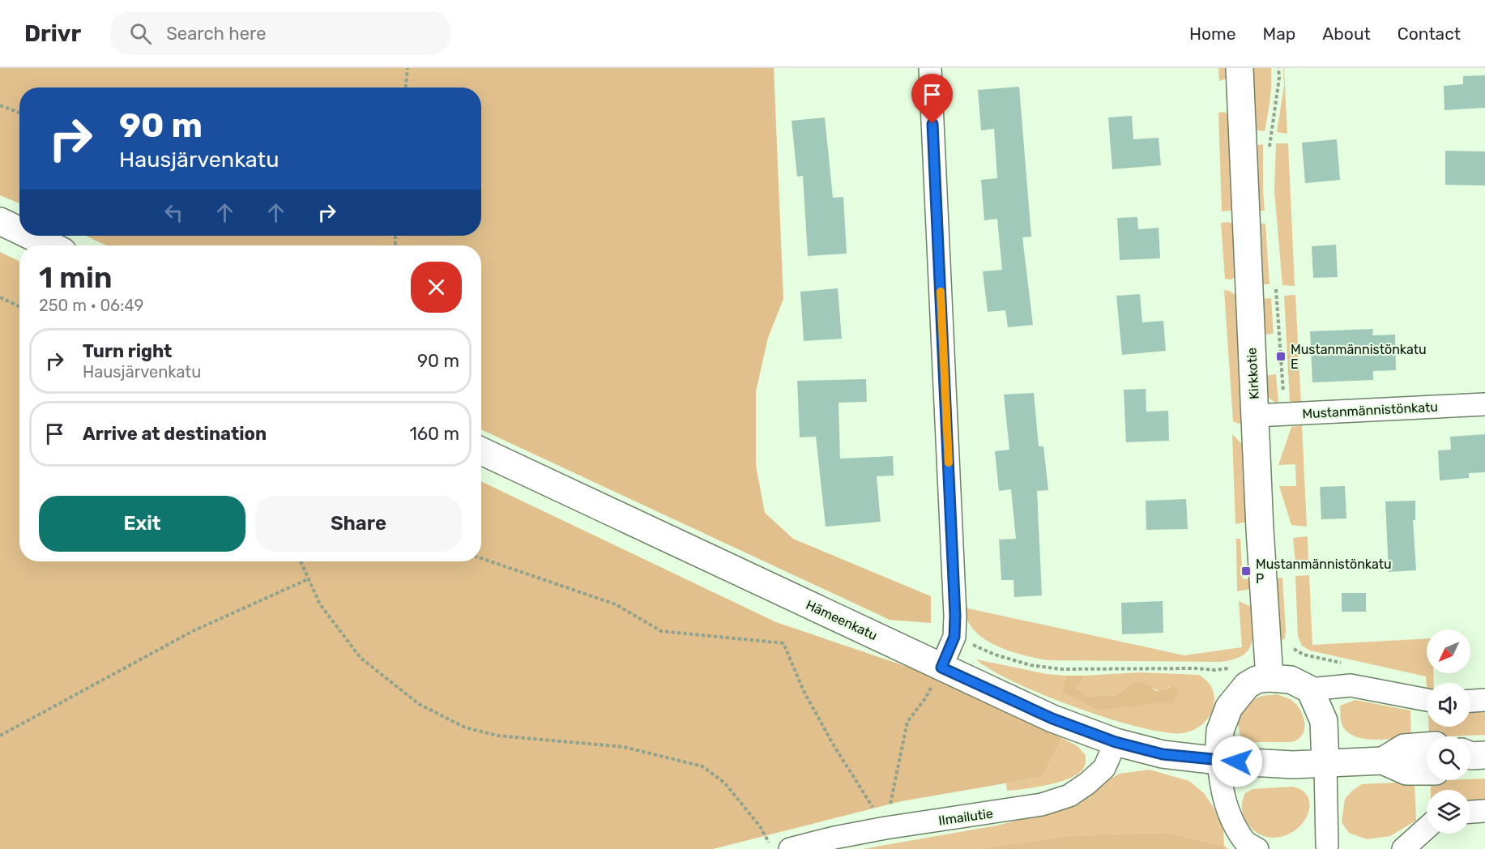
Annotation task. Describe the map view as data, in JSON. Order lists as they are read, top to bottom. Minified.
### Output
{"streets":{"main road":["Kirkkotie","Hämeenkatu"],"street":["Mustanmännistönkatu","Ilmailutie"]},"crossings":[["Kirkkotie","Mustanmännistönkatu"],["Hämeenkatu","Ilmailutie"]],"places":{"transit":["Mustanmännistönkatu E","Mustanmännistönkatu P"]},"north":"bottom left","page":{"header":"Drivr","search":"Search here","nav":["Home","Map","About","Contact"],"turn":["90 m","Hausjärvenkatu"],"heading":["1 min","250 m · 06:49"],"list":[{"name":"Turn right","note":"Hausjärvenkatu","value":"90 m"},{"name":"Arrive at destination","value":"160 m"}],"buttons":["Exit","Share"]}}
